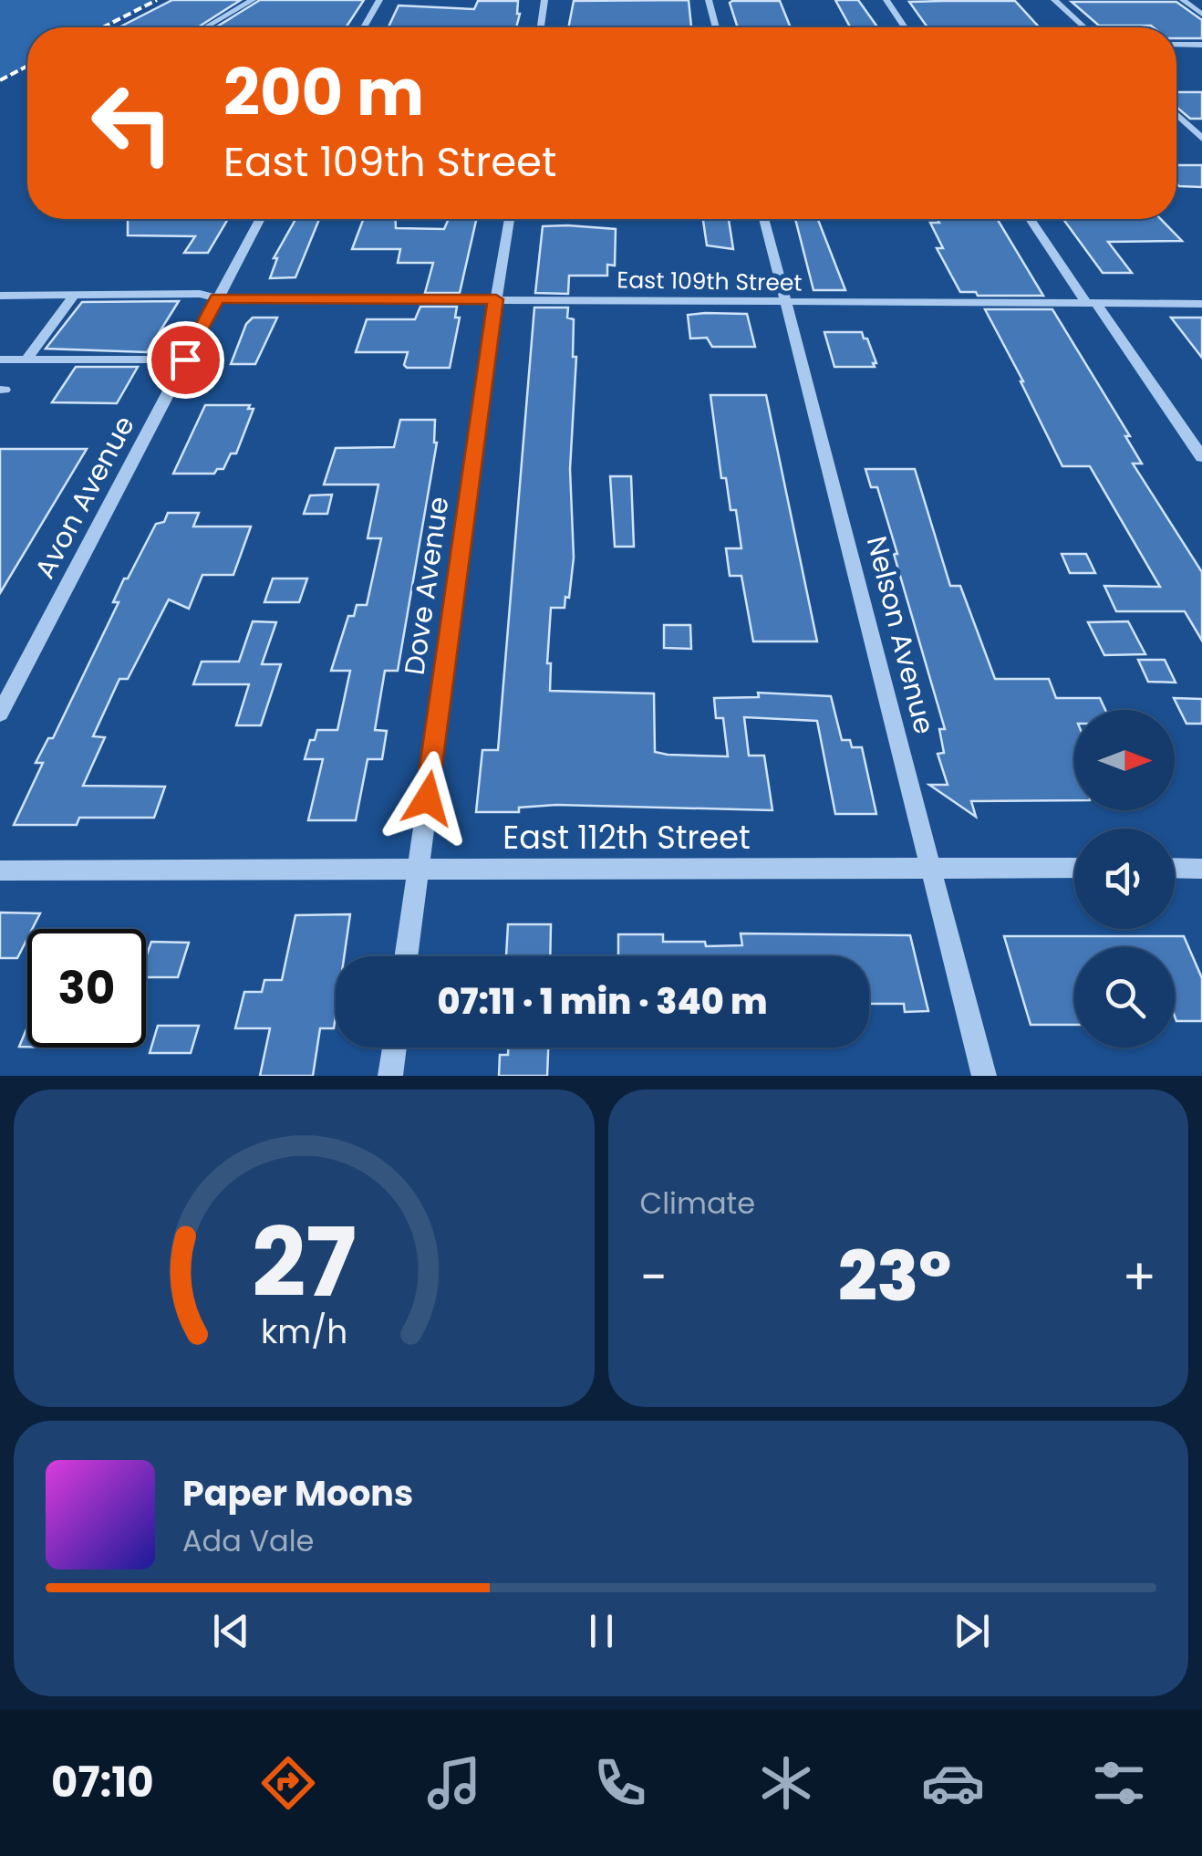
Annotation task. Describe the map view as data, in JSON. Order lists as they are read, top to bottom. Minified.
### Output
{"streets":{"street":["East 109th Street","Avon Avenue","Dove Avenue","Nelson Avenue","East 112th Street"]},"crossings":[["East 109th Street","Avon Avenue"],["East 109th Street","Dove Avenue"],["East 109th Street","Nelson Avenue"],["Dove Avenue","East 112th Street"],["Nelson Avenue","East 112th Street"]],"north":"right","page":{"turn":["200 m","East 109th Street"],"limit":"30","trip":"07:11 · 1 min · 340 m","tile":"Climate","heat":["−","23°","+"],"song":["Paper Moons","Ada Vale"],"tabs":"07:10","gauge":["27","km/h"]}}
